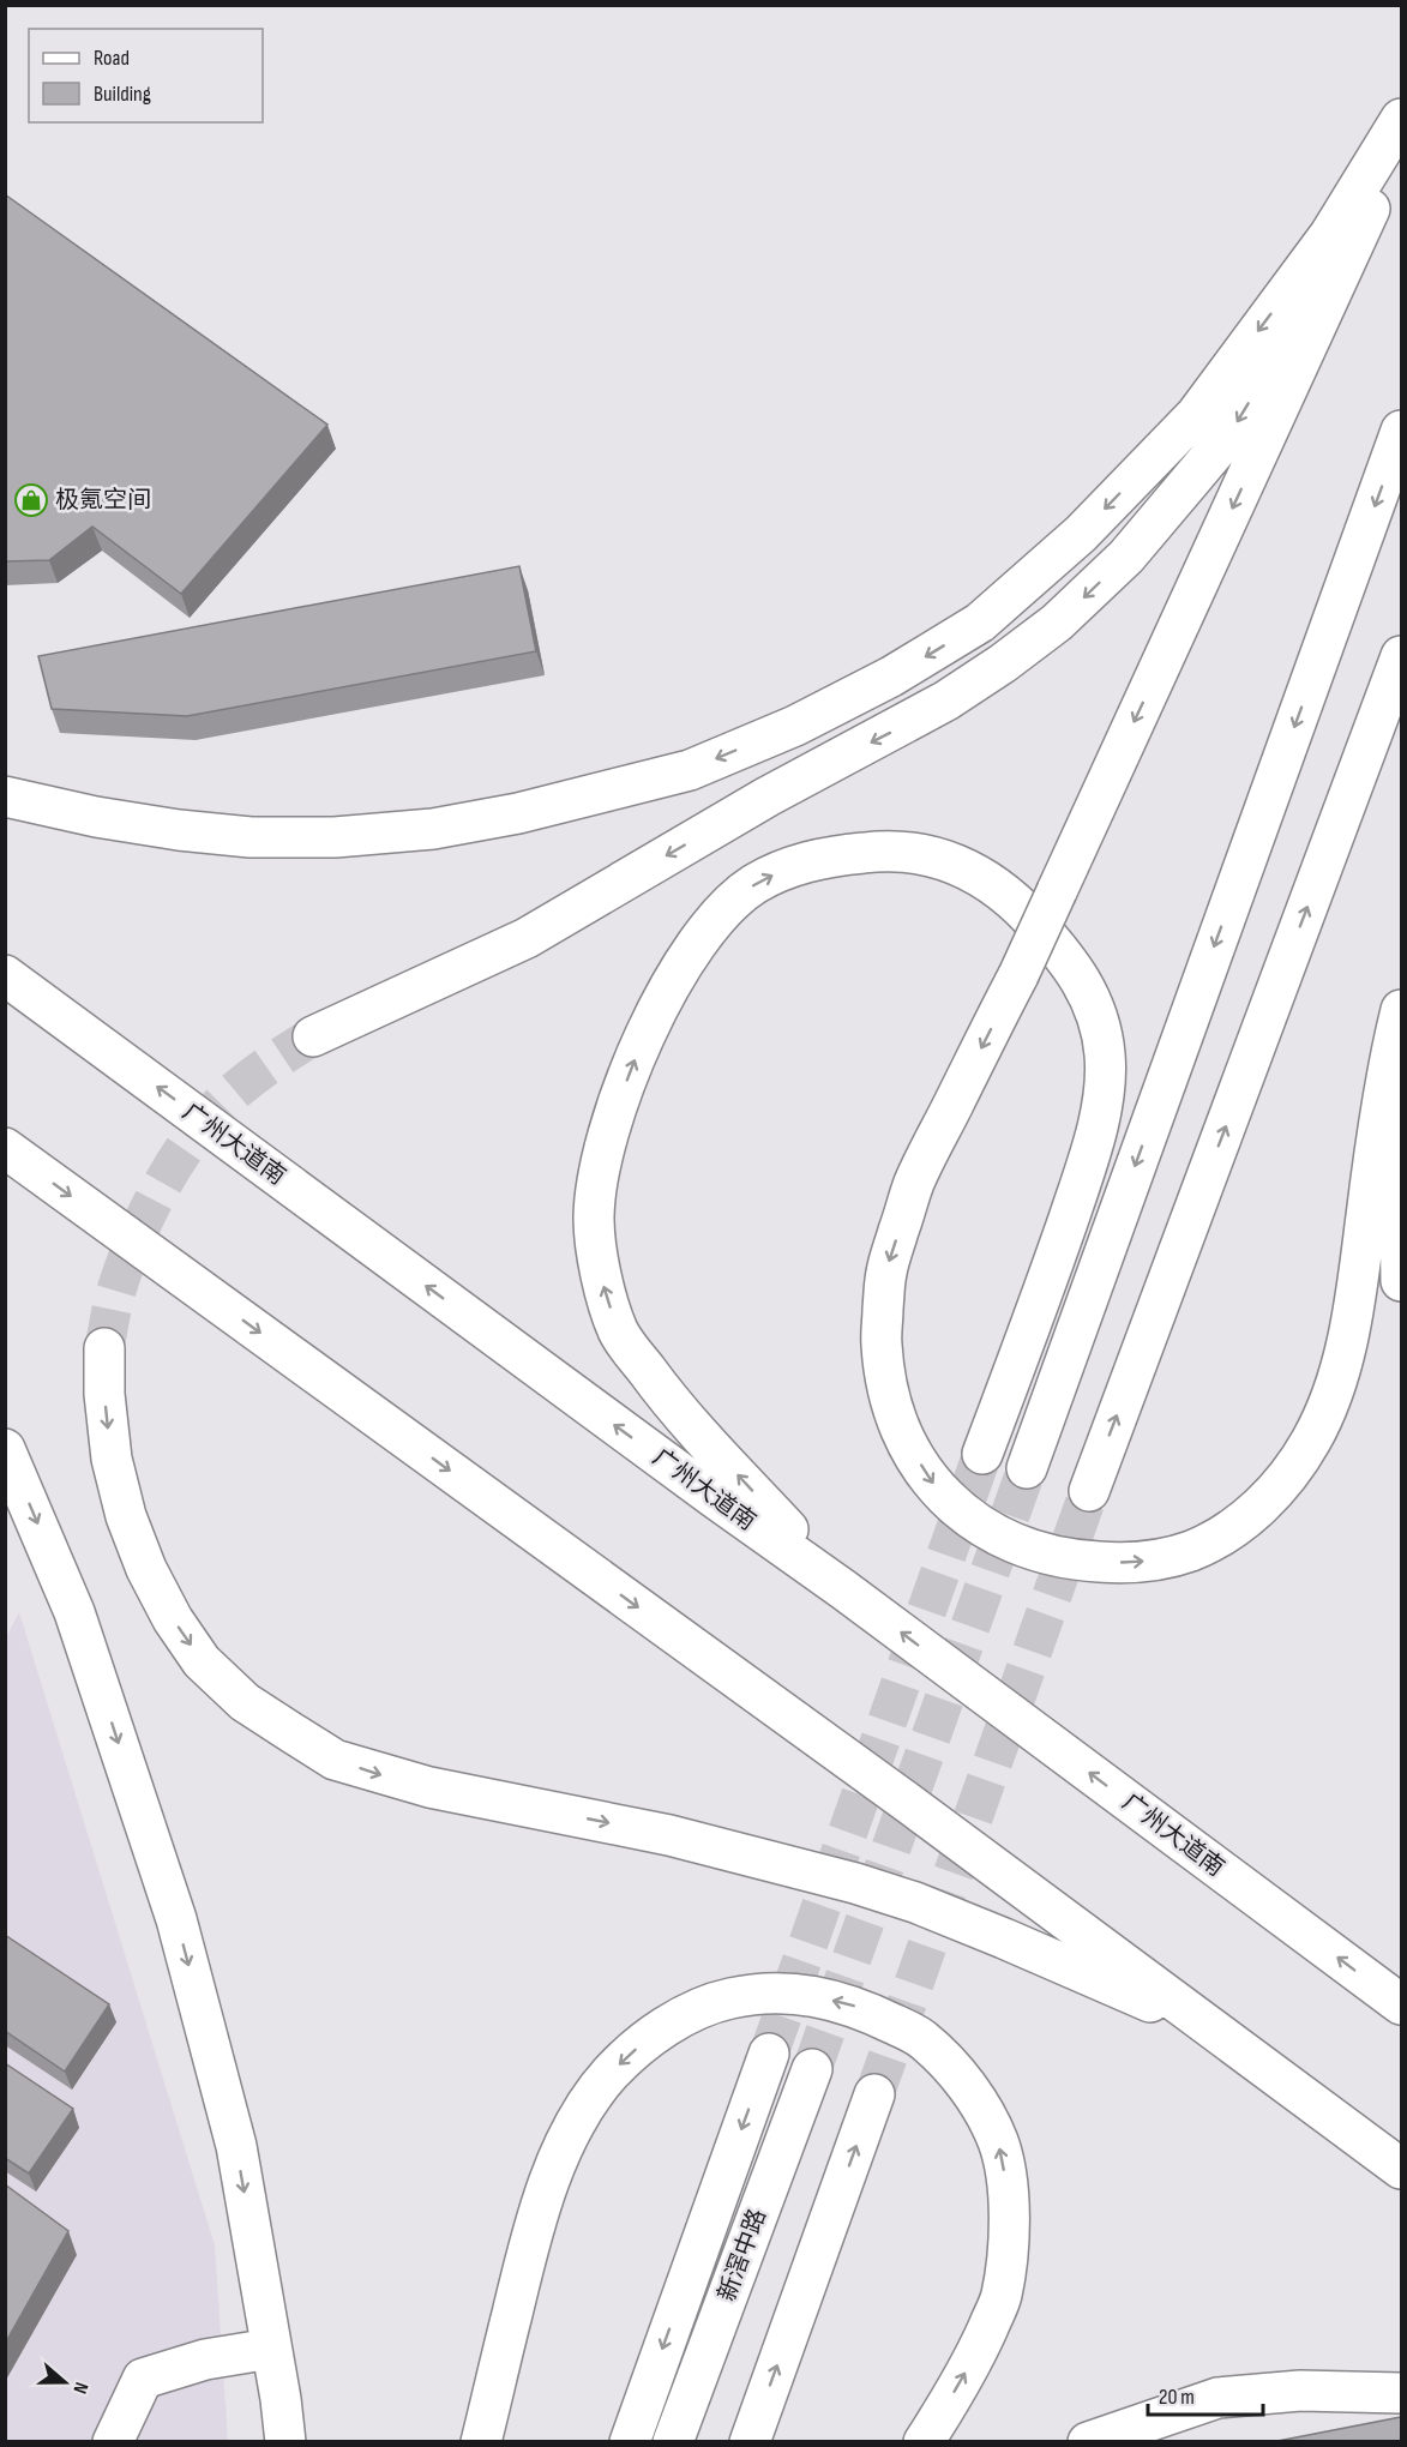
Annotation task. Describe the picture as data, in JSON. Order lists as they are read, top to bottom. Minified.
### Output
{"streets":{"main road":["广州大道南","新滘中路"]},"places":{"shop":["极氪空间"]},"legend":["Road","Building"],"scale_bar":"20 m","north":"right"}
